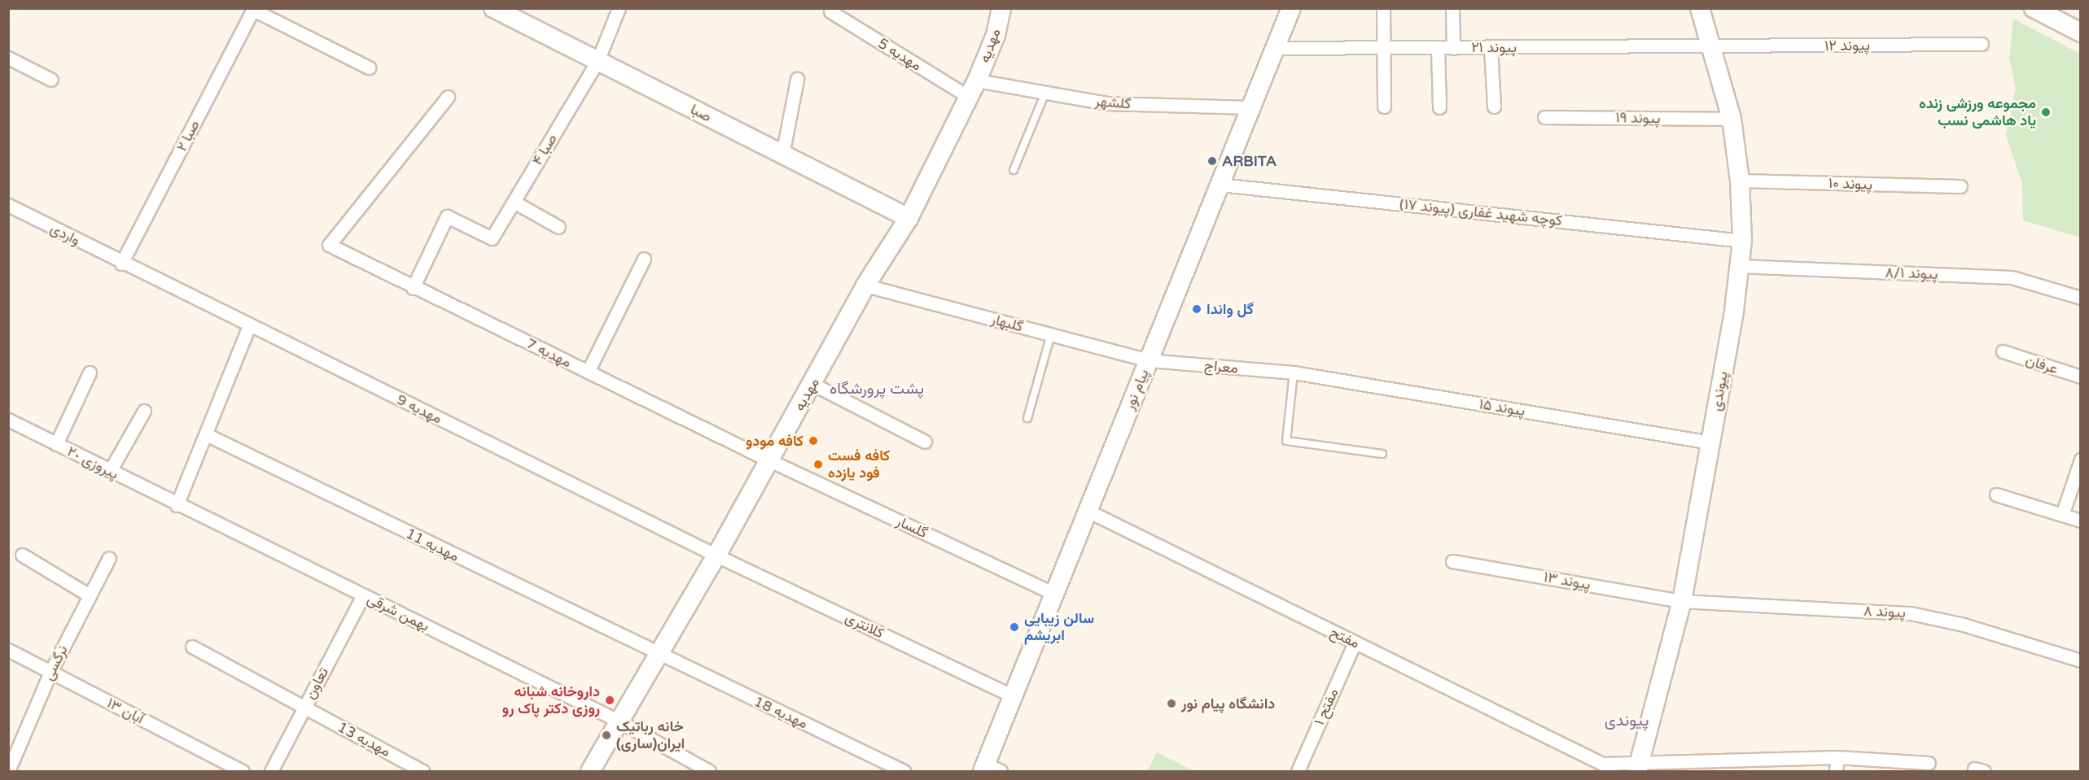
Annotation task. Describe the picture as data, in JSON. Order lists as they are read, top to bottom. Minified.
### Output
{"streets":{"street":["مهدیه","پیوند ۱۲","پیوند ۲۱","مهدیه 5","گلشهر","صبا","پیوند ۱۹","صبا ۲","صبا ۴","پیوند ۱۰","کوچه شهید غفاری (پیوند ۱۷)","واردی","پیوند ۸/۱","گلبهار","مهدیه 7","عرفان","معراج","پیام نور","پیوندی","پیوند ۱۵","مهدیه 9","پیروزی ٢٠","گلسار","مهدیه 11","پیوند ۱۳","پیوند ۸","بهمن شرقی","کلانتری","مفتح","نرگسی","تعاون","مفتح ۱","۱۳ آبان","مهدیه 18","مهدیه 13"]},"crossings":[["مهدیه","مهدیه 5"],["مهدیه","گلشهر"],["مهدیه","صبا"],["مهدیه","گلبهار"],["مهدیه","مهدیه 7"],["مهدیه","مهدیه 9"],["مهدیه","گلسار"],["مهدیه","مهدیه 11"],["مهدیه","بهمن شرقی"],["مهدیه","کلانتری"],["مهدیه","مهدیه 18"],["پیوند ۱۲","پیوند ۲۱"],["پیوند ۱۲","پیوندی"],["پیوند ۲۱","پیام نور"],["پیوند ۲۱","پیوندی"],["گلشهر","پیام نور"],["صبا","صبا ۴"],["پیوند ۱۹","پیوندی"],["صبا ۲","واردی"],["صبا ۲","مهدیه 9"],["صبا ۴","مهدیه 7"],["پیوند ۱۰","پیوندی"],["کوچه شهید غفاری (پیوند ۱۷)","پیام نور"],["کوچه شهید غفاری (پیوند ۱۷)","پیوندی"],["واردی","مهدیه 9"],["پیوند ۸/۱","پیوندی"],["گلبهار","معراج"],["گلبهار","پیام نور"],["مهدیه 7","گلسار"],["معراج","پیام نور"],["معراج","پیوند ۱۵"],["پیام نور","گلسار"],["پیام نور","کلانتری"],["پیام نور","مفتح"],["پیوندی","پیوند ۱۵"],["پیوندی","پیوند ۱۳"],["پیوندی","پیوند ۸"],["مهدیه 9","کلانتری"],["پیروزی ٢٠","بهمن شرقی"],["مهدیه 11","مهدیه 18"],["پیوند ۱۳","پیوند ۸"],["بهمن شرقی","تعاون"],["مفتح","مفتح ۱"],["نرگسی","۱۳ آبان"],["تعاون","مهدیه 13"]],"districts":["پشت پرورشگاه","پیوندی"],"places":["مجموعه ورزشی زنده یاد هاشمی نسب","ARBITA","گل واندا","کافه مودو","کافه فست فود یازده","سالن زیبایی ابریشم","داروخانه شبانه روزی دکتر پاک رو","دانشگاه پیام نور","خانه رباتیک ایران(ساری)"]}
